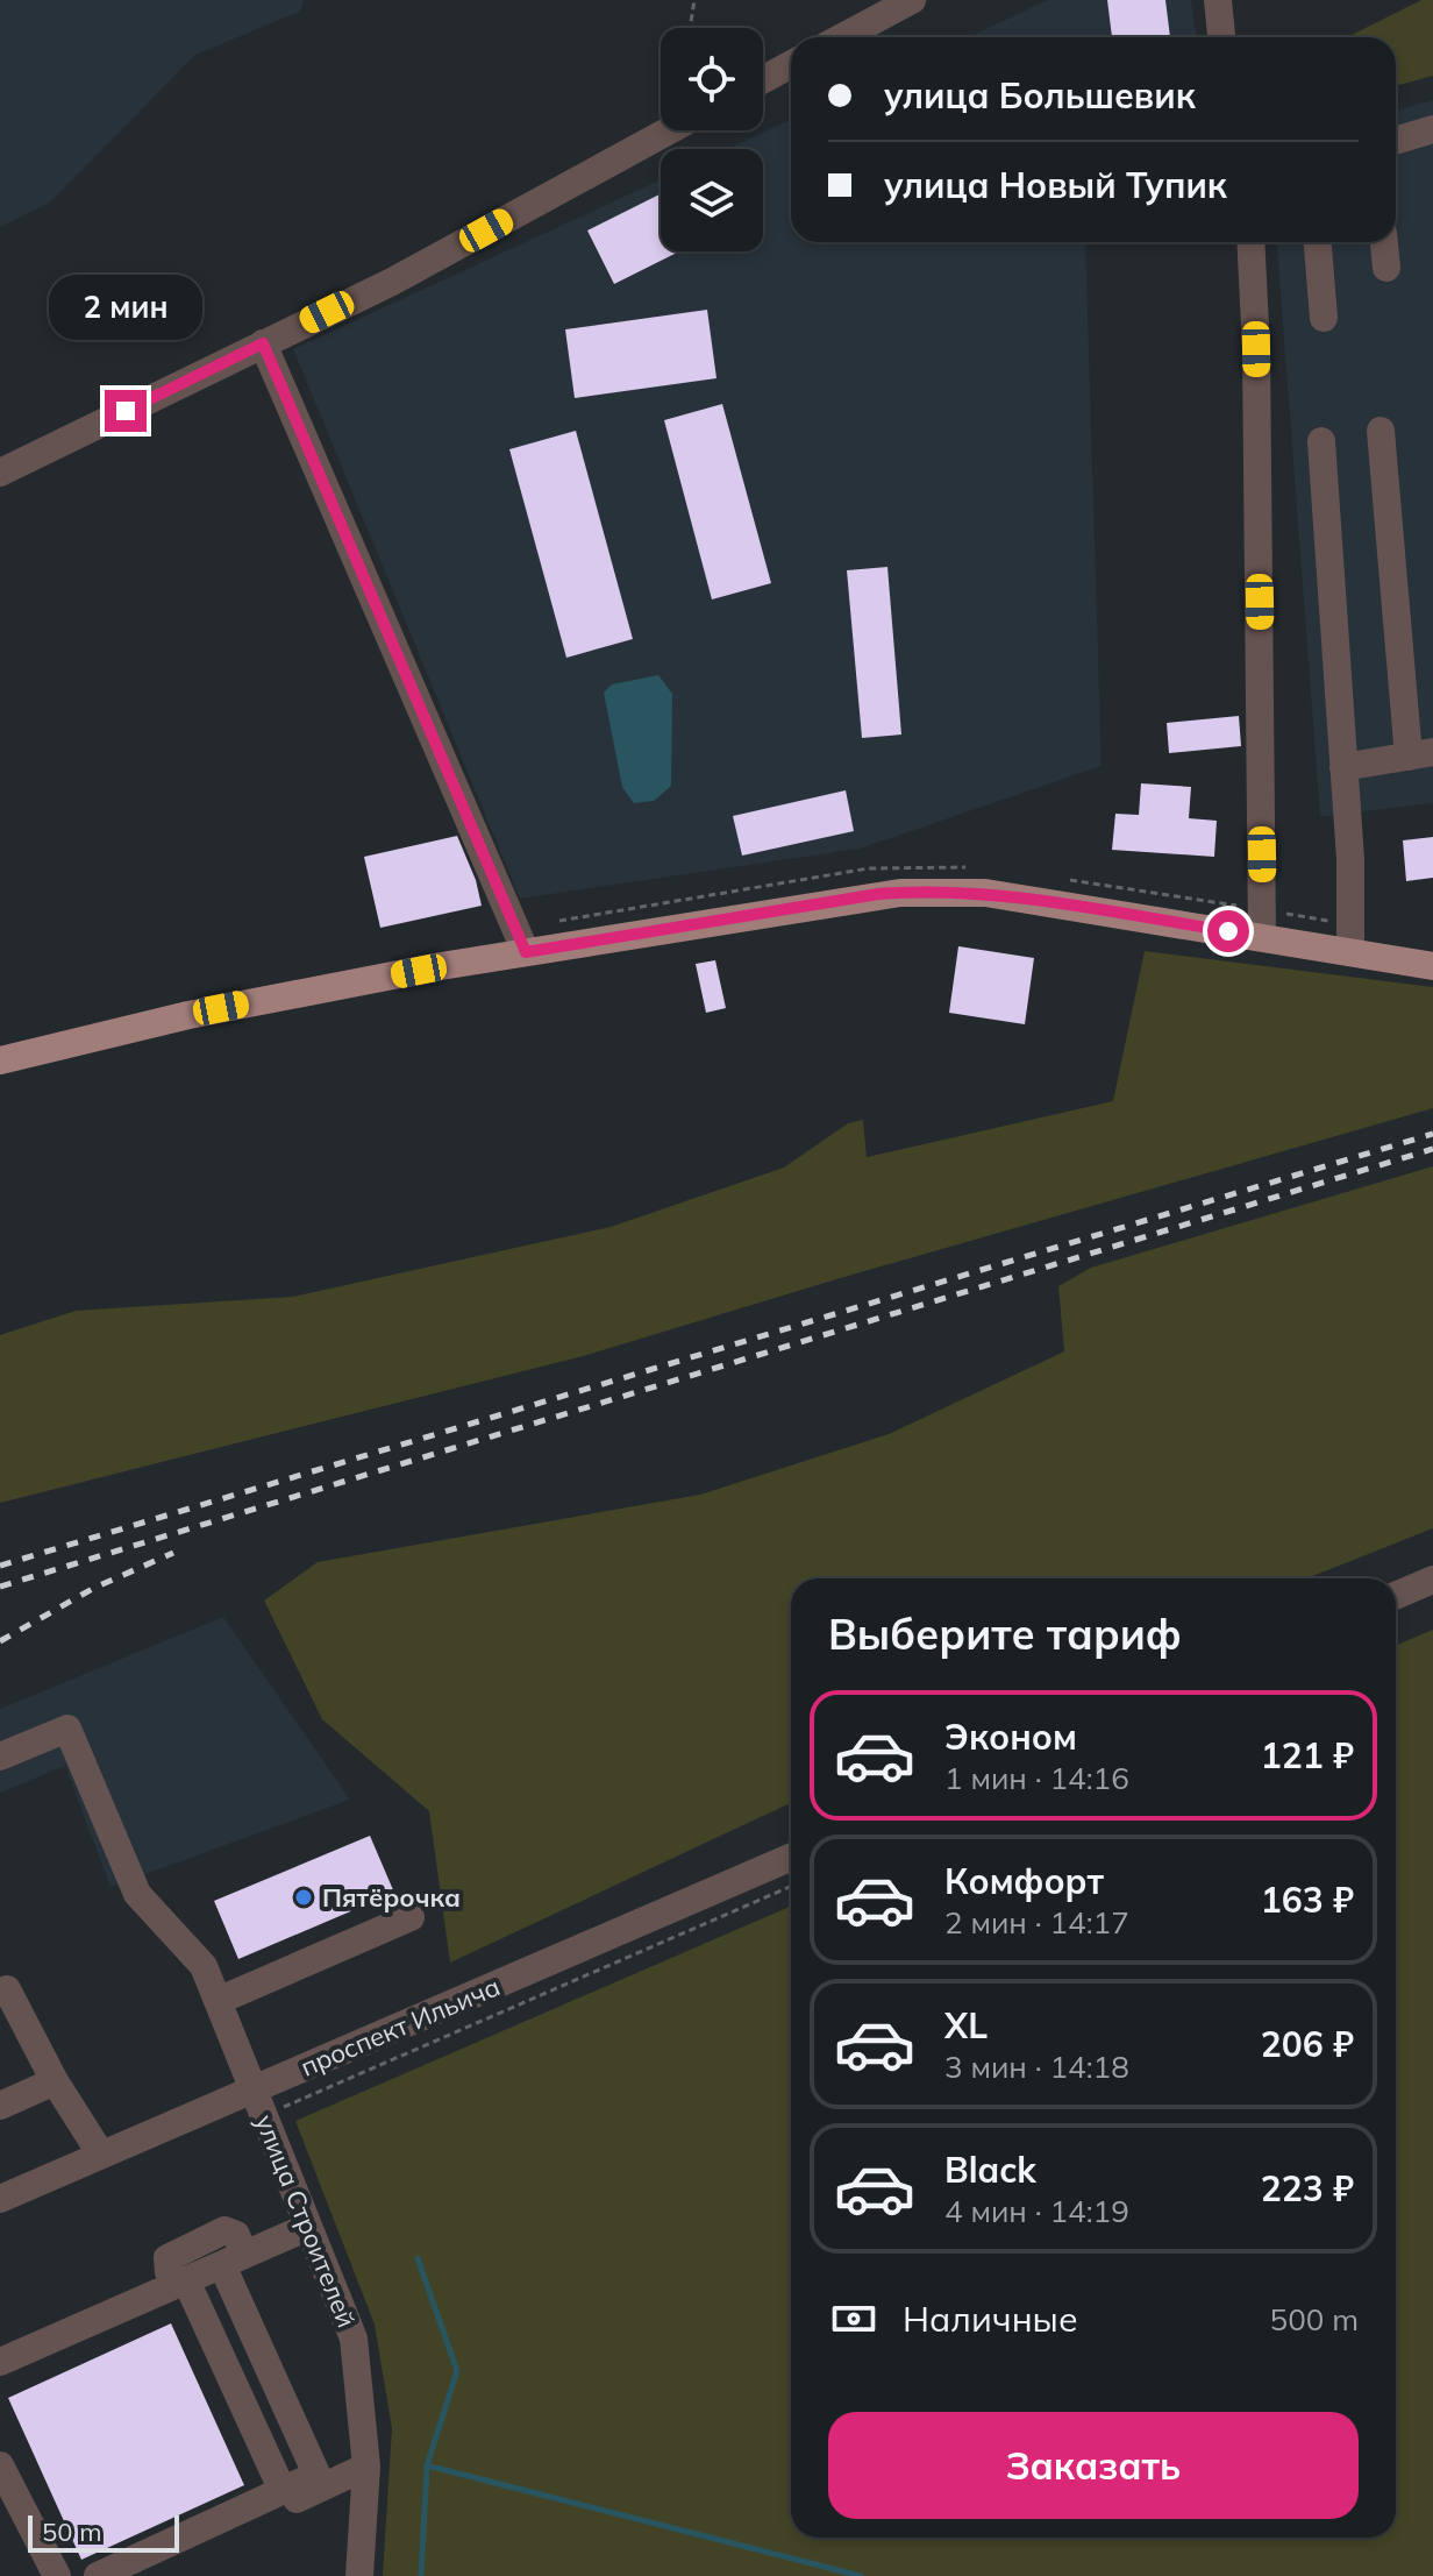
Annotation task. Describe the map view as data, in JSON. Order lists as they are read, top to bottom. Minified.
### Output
{"streets":{"street":["проспект Ильича","улица Строителей"]},"crossings":[["проспект Ильича","улица Строителей"]],"places":["Пятёрочка"],"scale_bar":"50 m","page":{"banner":["улица Большевик","улица Новый Тупик"],"bubble":"2 мин","heading":"Выберите тариф","list":[{"name":"Эконом","note":"1 мин · 14:16","value":"121 ₽"},{"name":"Комфорт","note":"2 мин · 14:17","value":"163 ₽"},{"name":"XL","note":"3 мин · 14:18","value":"206 ₽"},{"name":"Black","note":"4 мин · 14:19","value":"223 ₽"}],"pay":["Наличные","500 m"],"buttons":"Заказать","scale":"50 m"}}
